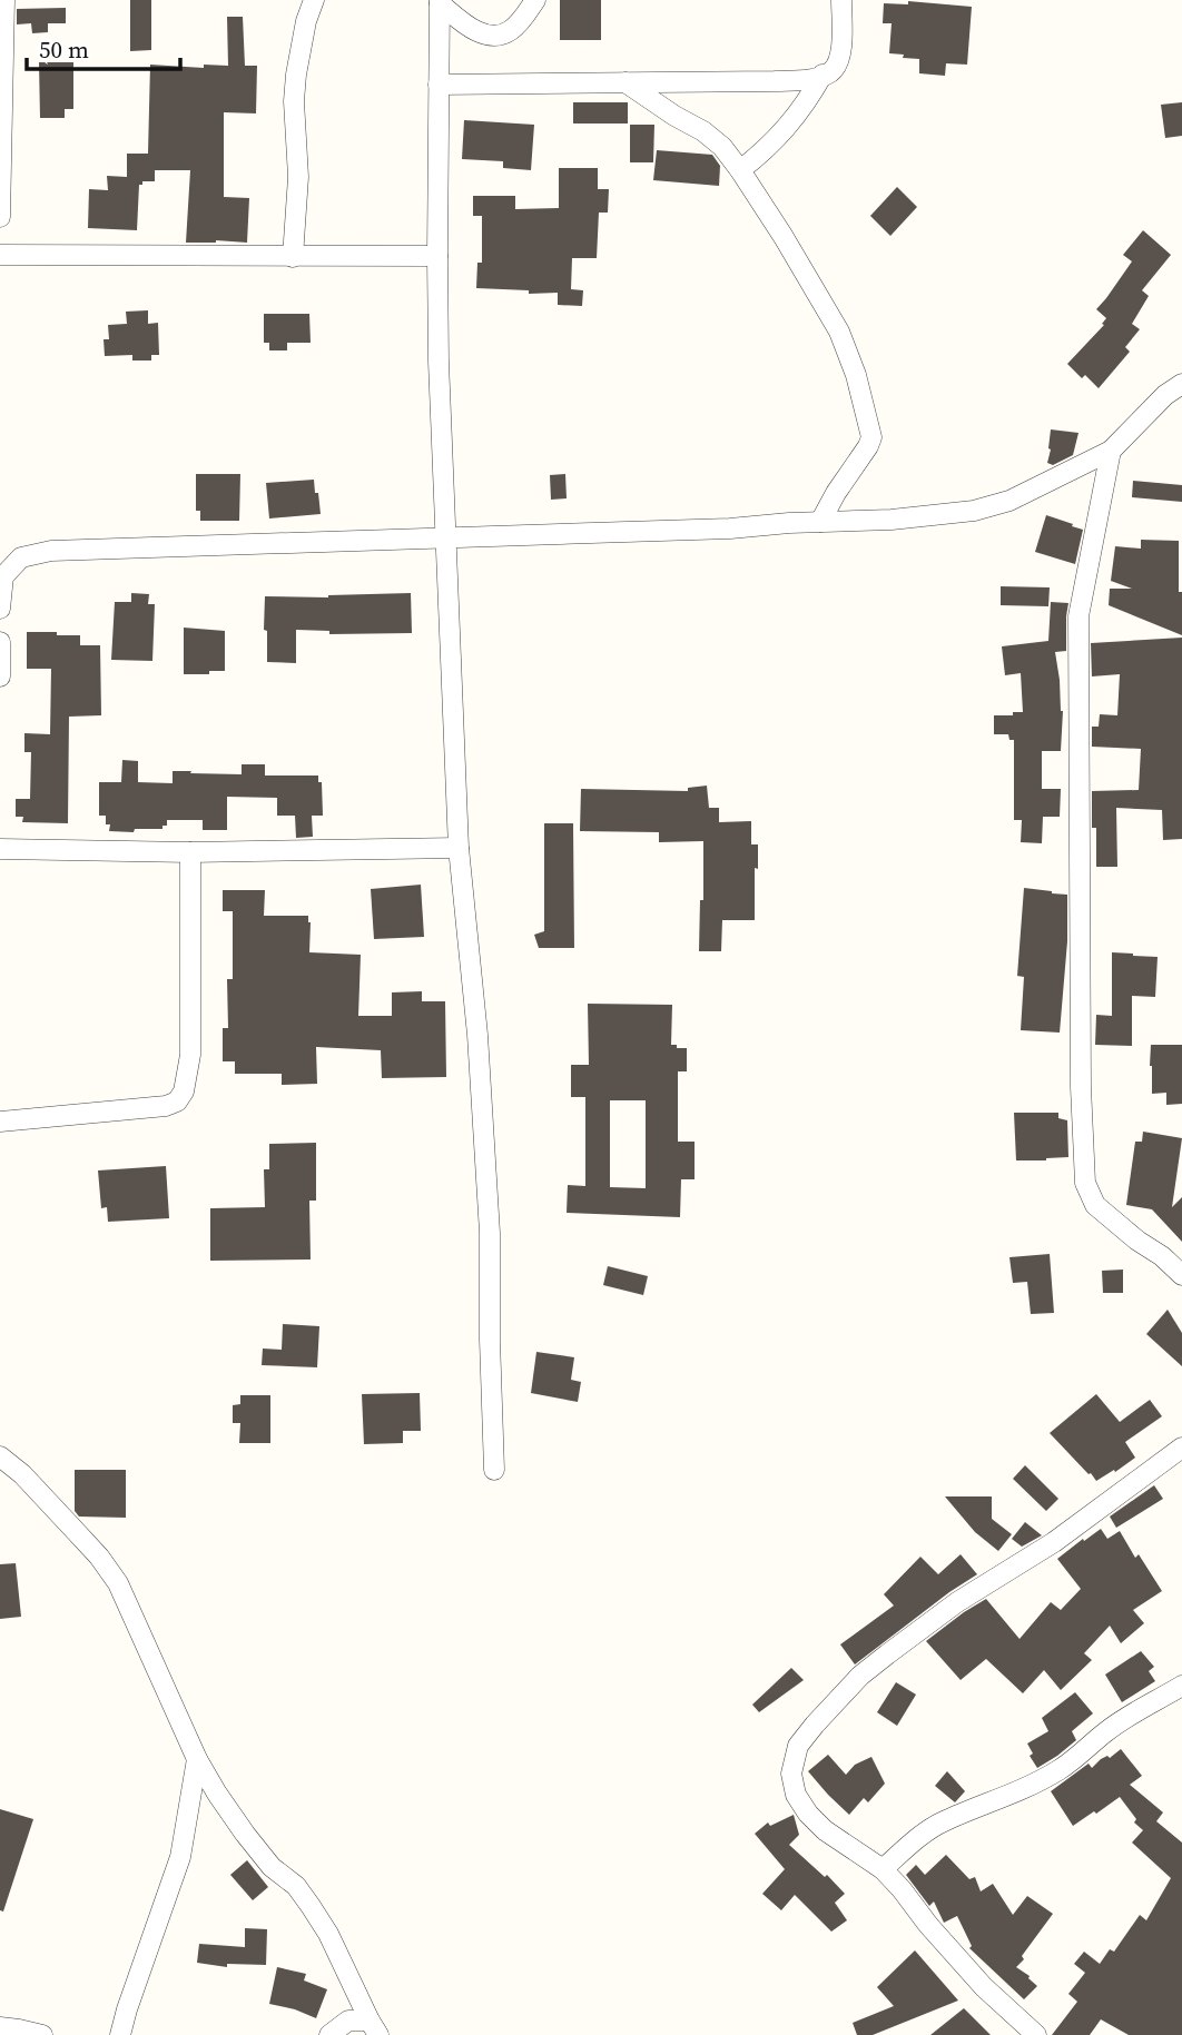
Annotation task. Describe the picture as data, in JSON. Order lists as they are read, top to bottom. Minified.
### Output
{"scale_bar":"50 m"}
